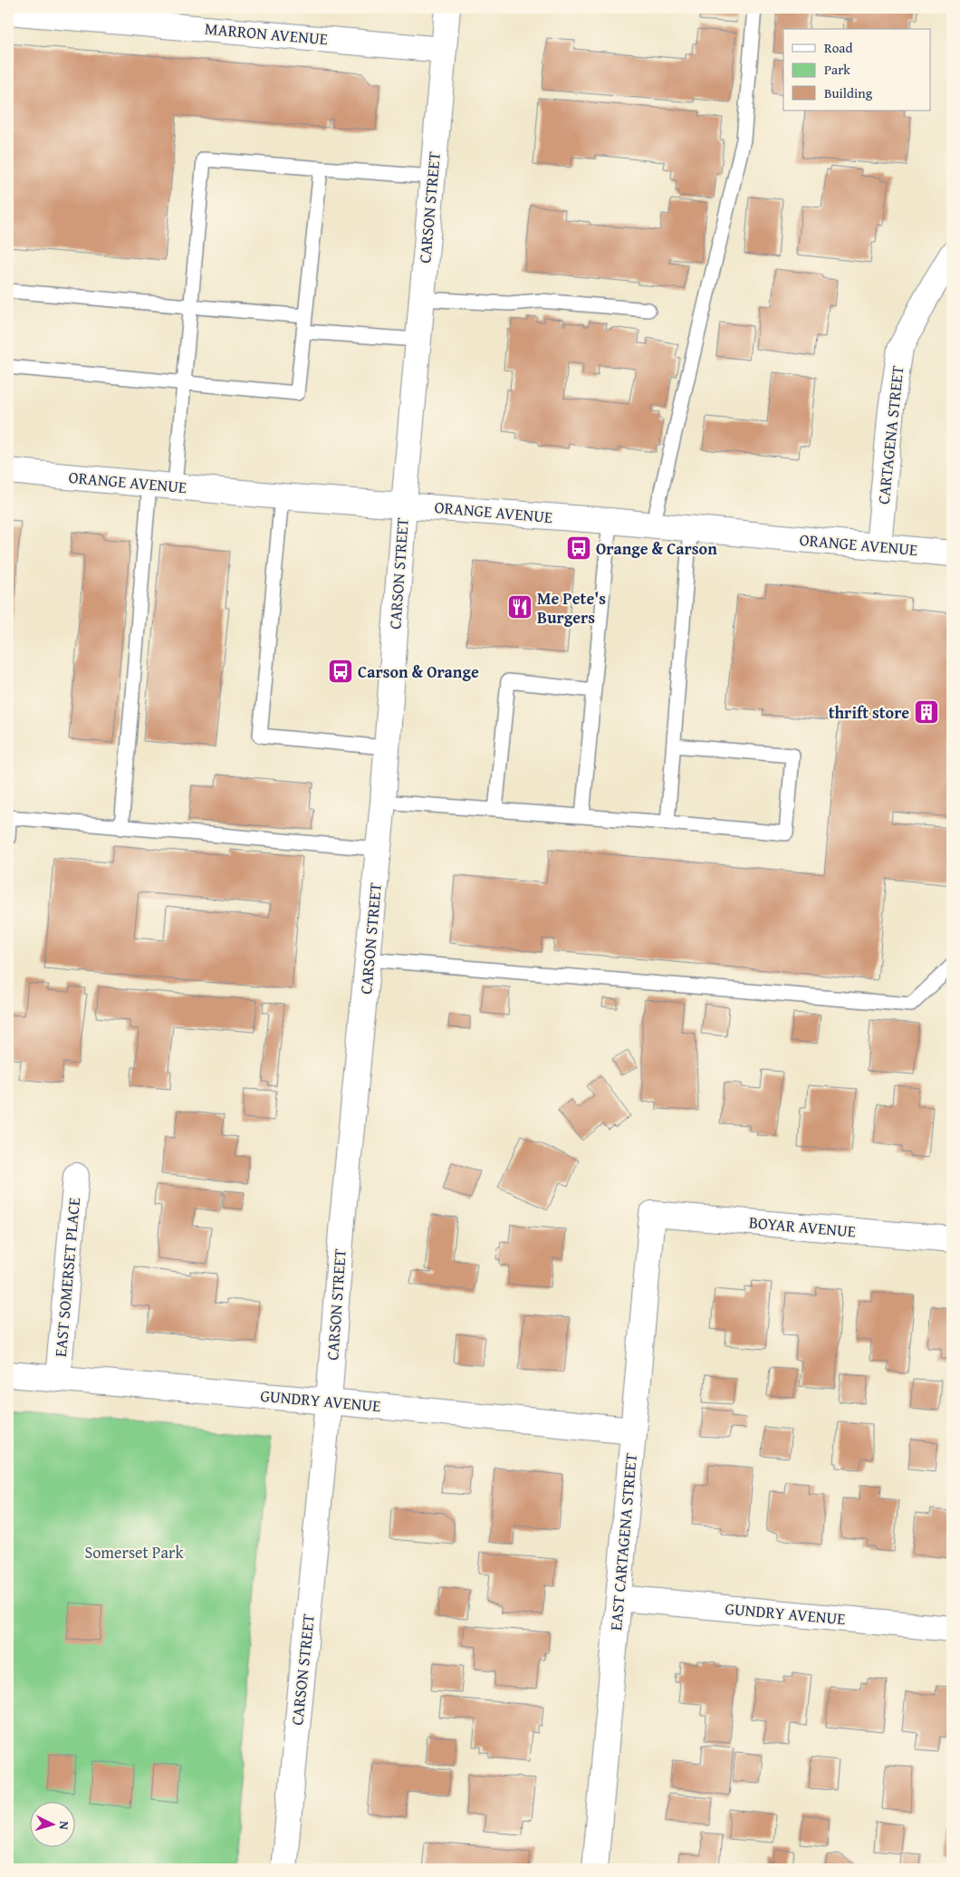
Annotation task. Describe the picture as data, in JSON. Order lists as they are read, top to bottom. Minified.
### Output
{"streets":{"street":["MARRON AVENUE","CARSON STREET","CARTAGENA STREET","ORANGE AVENUE","BOYAR AVENUE","EAST SOMERSET PLACE","GUNDRY AVENUE","EAST CARTAGENA STREET"]},"crossings":[["MARRON AVENUE","CARSON STREET"],["CARSON STREET","ORANGE AVENUE"],["CARSON STREET","GUNDRY AVENUE"],["CARTAGENA STREET","ORANGE AVENUE"],["BOYAR AVENUE","EAST CARTAGENA STREET"],["EAST SOMERSET PLACE","GUNDRY AVENUE"],["GUNDRY AVENUE","EAST CARTAGENA STREET"]],"parks":["Somerset Park"],"places":{"bus stop":["Orange & Carson","Carson & Orange"],"restaurant":["Me Pete's Burgers"],"building":["thrift store"]},"legend":["Road","Park","Building"],"north":"right"}
